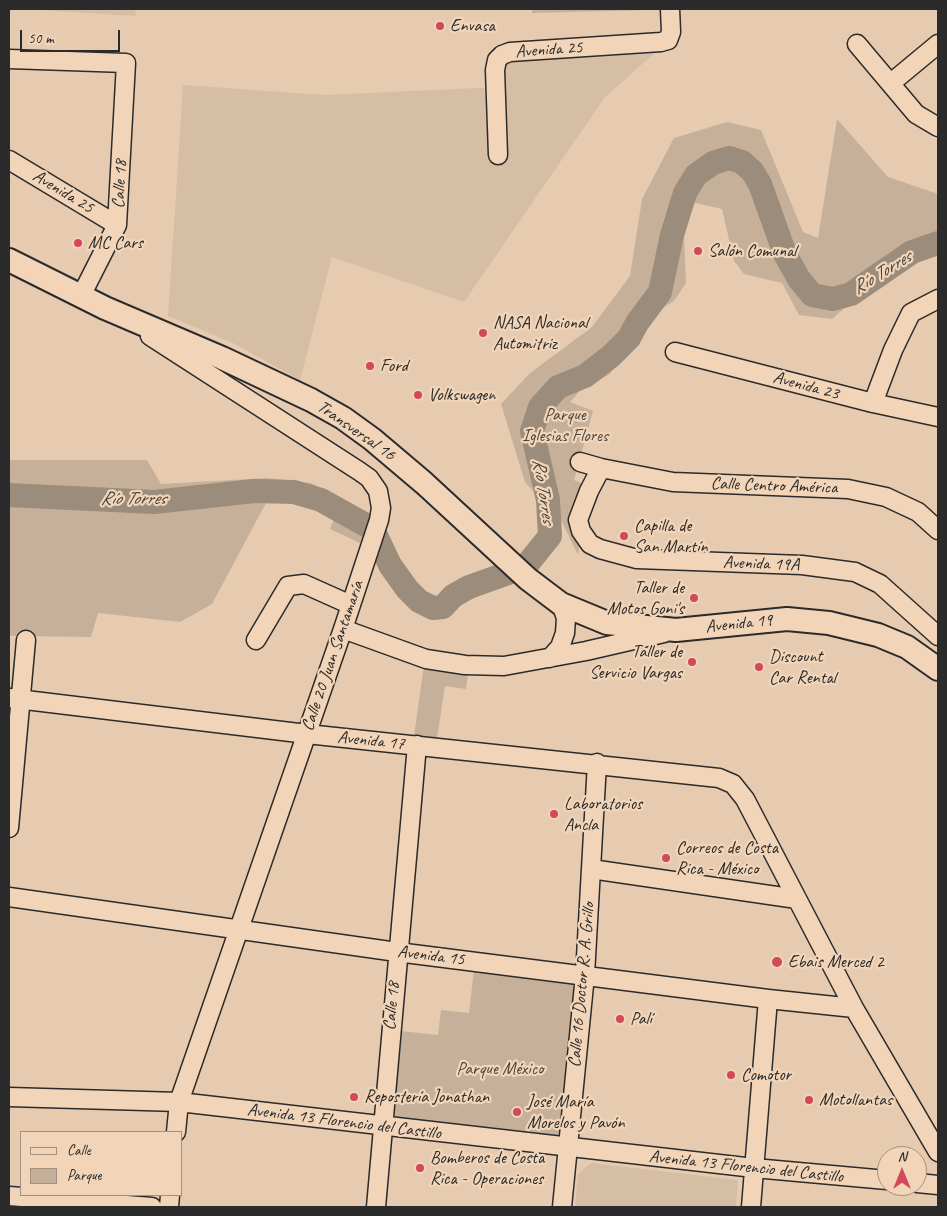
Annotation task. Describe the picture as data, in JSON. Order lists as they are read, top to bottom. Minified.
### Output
{"streets":{"main road":["Transversal 16","Avenida 19"],"street":["Avenida 25","Calle 18","Avenida 23","Calle Centro América","Avenida 19A","Calle 20 Juan Santamaría","Avenida 17","Avenida 15","Calle 16 Doctor R. A. Grillo","Avenida 13 Florencio del Castillo"]},"crossings":[["Avenida 25","Calle 18"],["Calle 18","Transversal 16"],["Calle 18","Avenida 17"],["Calle 18","Avenida 15"],["Calle 18","Avenida 13 Florencio del Castillo"],["Transversal 16","Avenida 19"],["Transversal 16","Calle 20 Juan Santamaría"],["Calle Centro América","Avenida 19A"],["Avenida 19","Calle 20 Juan Santamaría"],["Calle 20 Juan Santamaría","Avenida 17"],["Calle 20 Juan Santamaría","Avenida 15"],["Calle 20 Juan Santamaría","Avenida 13 Florencio del Castillo"],["Avenida 17","Calle 16 Doctor R. A. Grillo"],["Avenida 15","Calle 16 Doctor R. A. Grillo"],["Calle 16 Doctor R. A. Grillo","Avenida 13 Florencio del Castillo"]],"water":["Río Torres"],"parks":["Parque Iglesias Flores","Parque México"],"places":["Envasa","MC Cars","Salón Comunal","NASA Nacional Automitriz","Ford","Volkswagen","Capilla de San Martín","Taller de Motos Goni's","Taller de Servicio Vargas","Discount Car Rental","Laboratorios Ancla","Correos de Costa Rica - México","Ebais Merced 2","Palí","Comotor","Repostería Jonathan","Motollantas","José María Morelos y Pavón","Bomberos de Costa Rica - Operaciones"],"legend":["Calle","Parque"],"scale_bar":"50 m","north":"top"}
